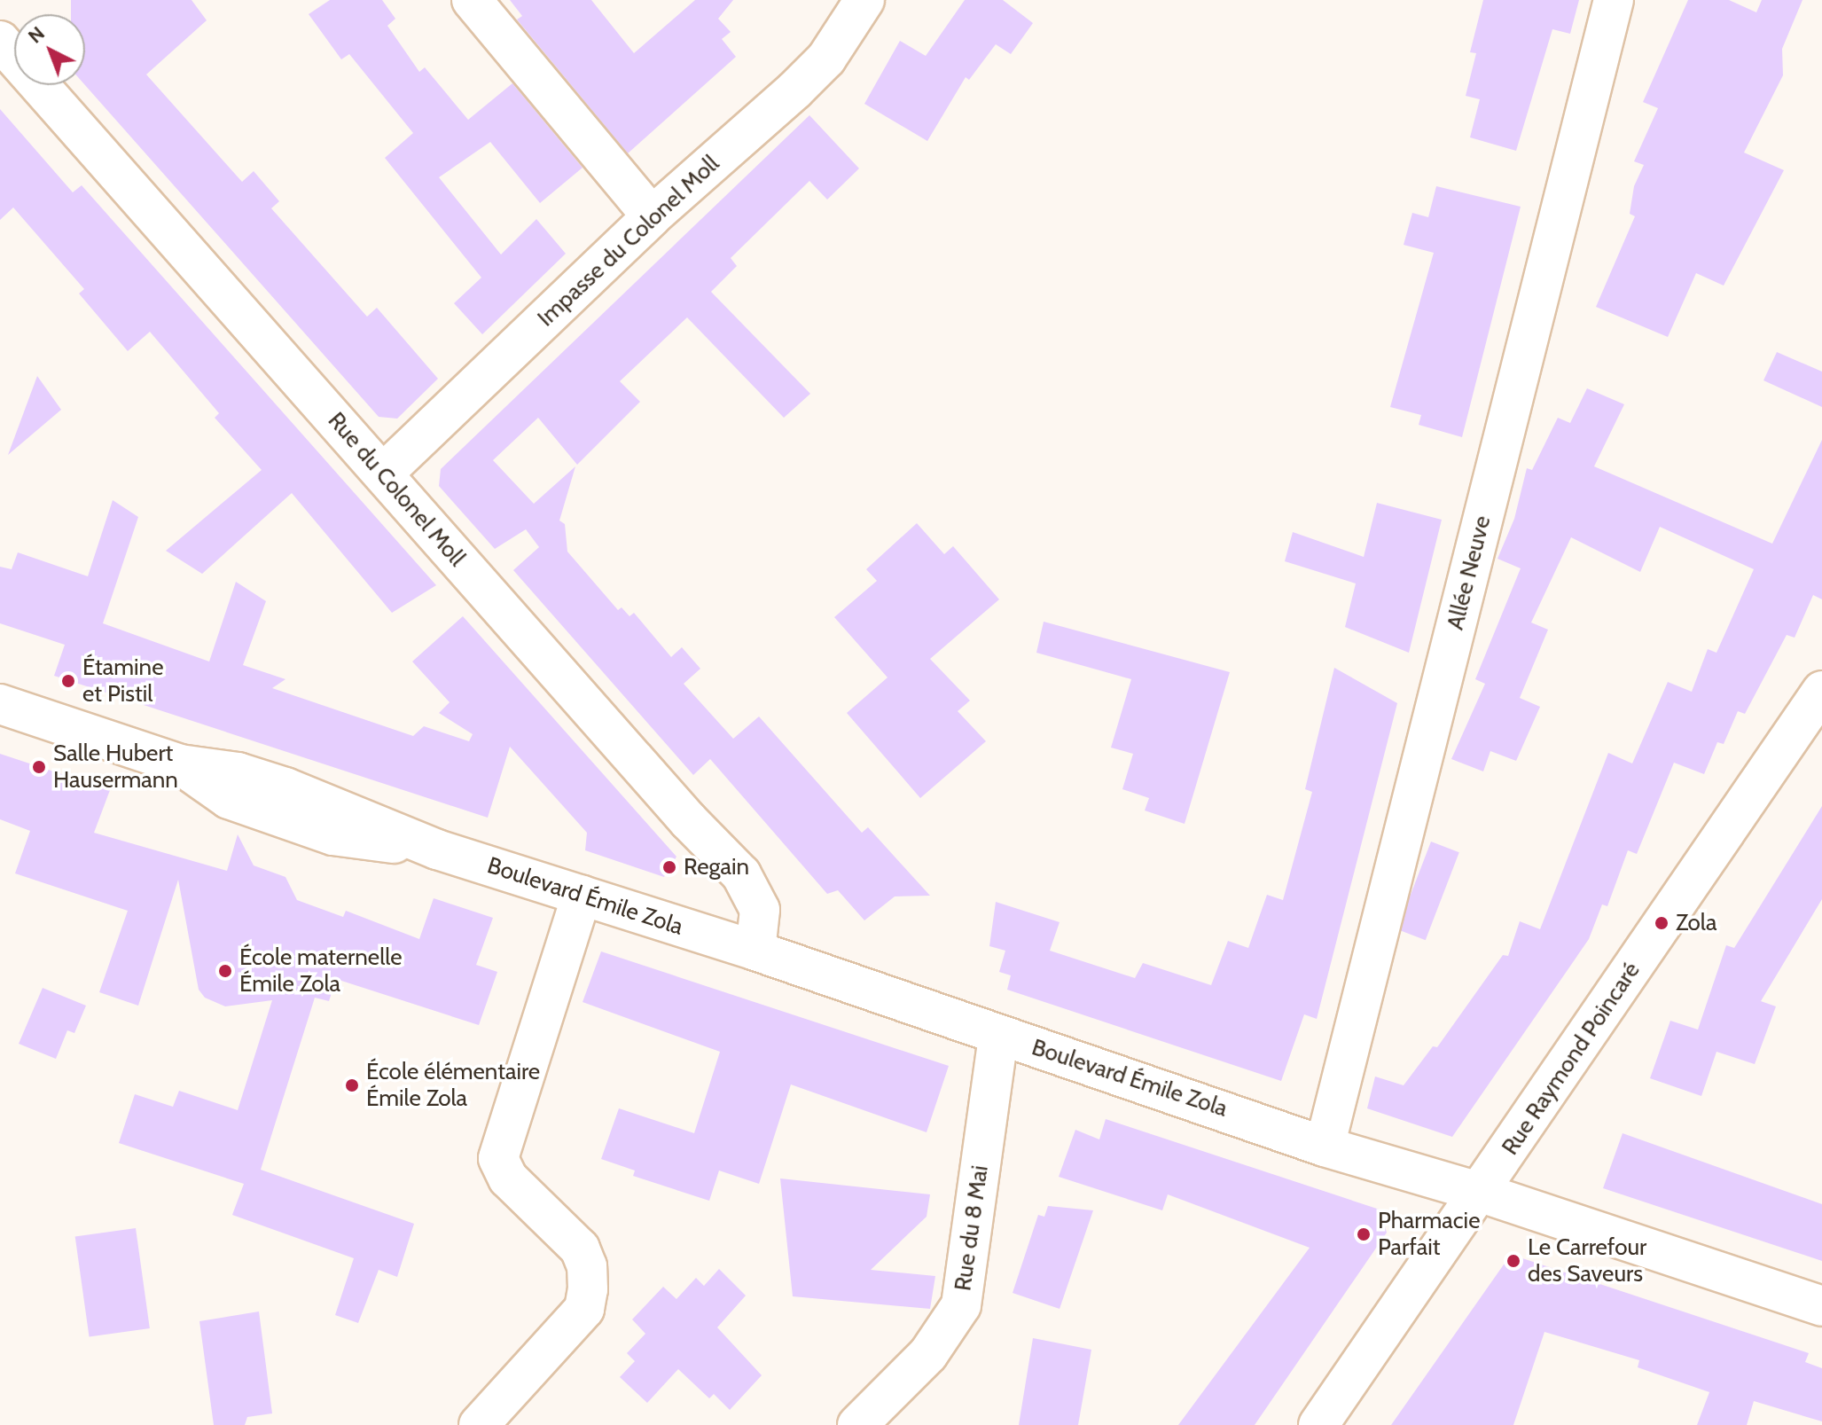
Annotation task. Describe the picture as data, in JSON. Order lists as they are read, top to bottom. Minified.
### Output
{"streets":{"street":["Impasse du Colonel Moll","Rue du Colonel Moll","Allée Neuve","Boulevard Émile Zola","Rue Raymond Poincaré","Rue du 8 Mai"]},"crossings":[["Impasse du Colonel Moll","Rue du Colonel Moll"],["Rue du Colonel Moll","Boulevard Émile Zola"],["Allée Neuve","Boulevard Émile Zola"],["Boulevard Émile Zola","Rue Raymond Poincaré"],["Boulevard Émile Zola","Rue du 8 Mai"]],"places":["Étamine et Pistil","Salle Hubert Hausermann","Regain","Zola","École maternelle Émile Zola","École élémentaire Émile Zola","Pharmacie Parfait","Le Carrefour des Saveurs"],"north":"top left"}
